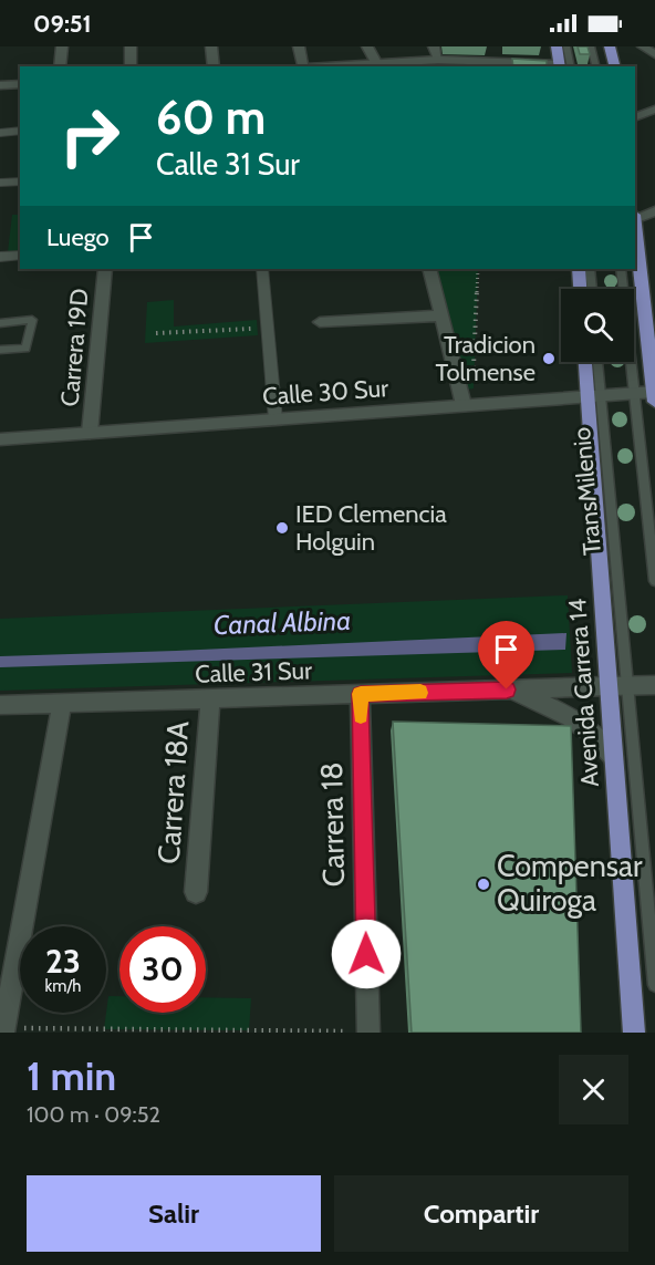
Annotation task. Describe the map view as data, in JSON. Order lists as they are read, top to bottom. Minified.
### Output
{"streets":{"main road":["Avenida Carrera 14"],"street":["Carrera 19D","Calle 30 Sur","Calle 31 Sur","Carrera 18A","Carrera 18"],"lane":["TransMilenio"]},"crossings":[["Carrera 19D","Calle 30 Sur"],["Calle 30 Sur","TransMilenio"],["Calle 30 Sur","Avenida Carrera 14"],["TransMilenio","Avenida Carrera 14"],["Calle 31 Sur","Avenida Carrera 14"],["Calle 31 Sur","Carrera 18A"],["Calle 31 Sur","Carrera 18"]],"water":["Canal Albina"],"places":["Tradicion Tolmense","IED Clemencia Holguin","Compensar Quiroga"],"page":{"status":"09:51","turn":["60 m","Calle 31 Sur"],"then":"Luego","speed":"23 km/h","limit":"30","heading":["1 min","100 m · 09:52"],"buttons":["Salir","Compartir"]}}
